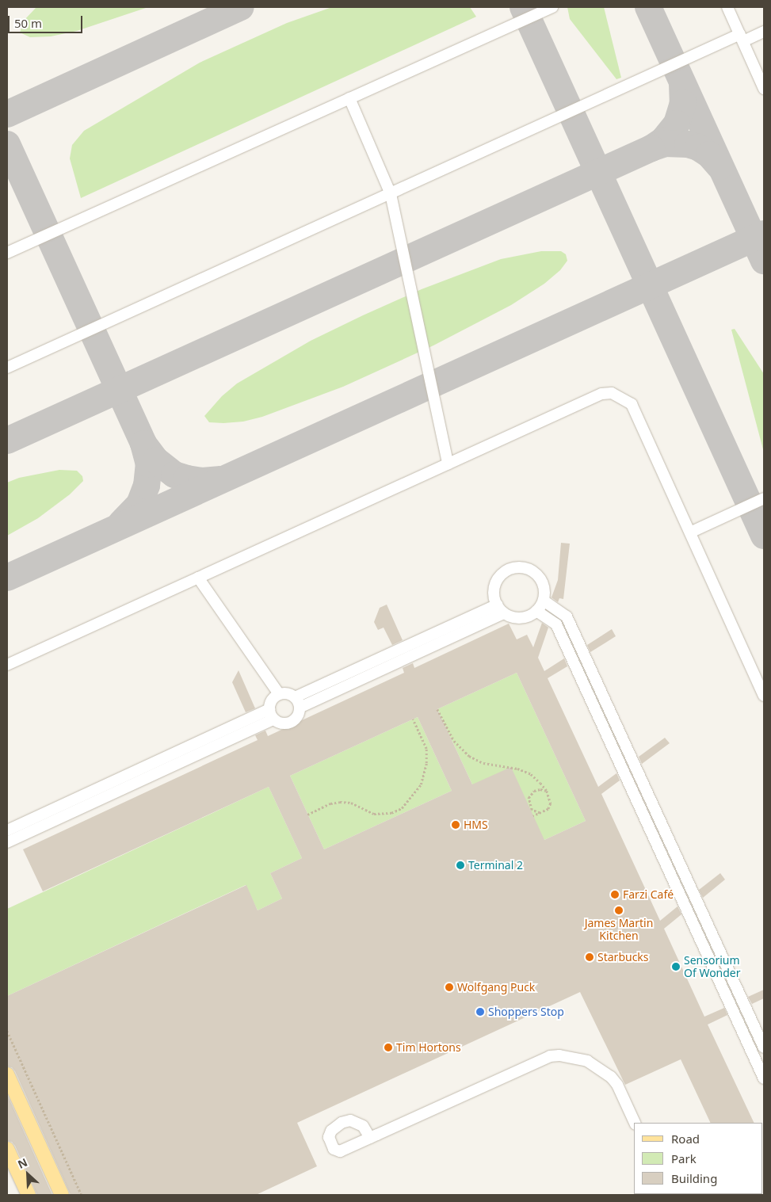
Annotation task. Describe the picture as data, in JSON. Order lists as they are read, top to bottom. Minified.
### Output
{"places":["HMS","Terminal 2","Farzi Café","James Martin Kitchen","Starbucks","Sensorium Of Wonder","Wolfgang Puck","Shoppers Stop","Tim Hortons"],"legend":["Road","Park","Building"],"scale_bar":"50 m","north":"top left"}
